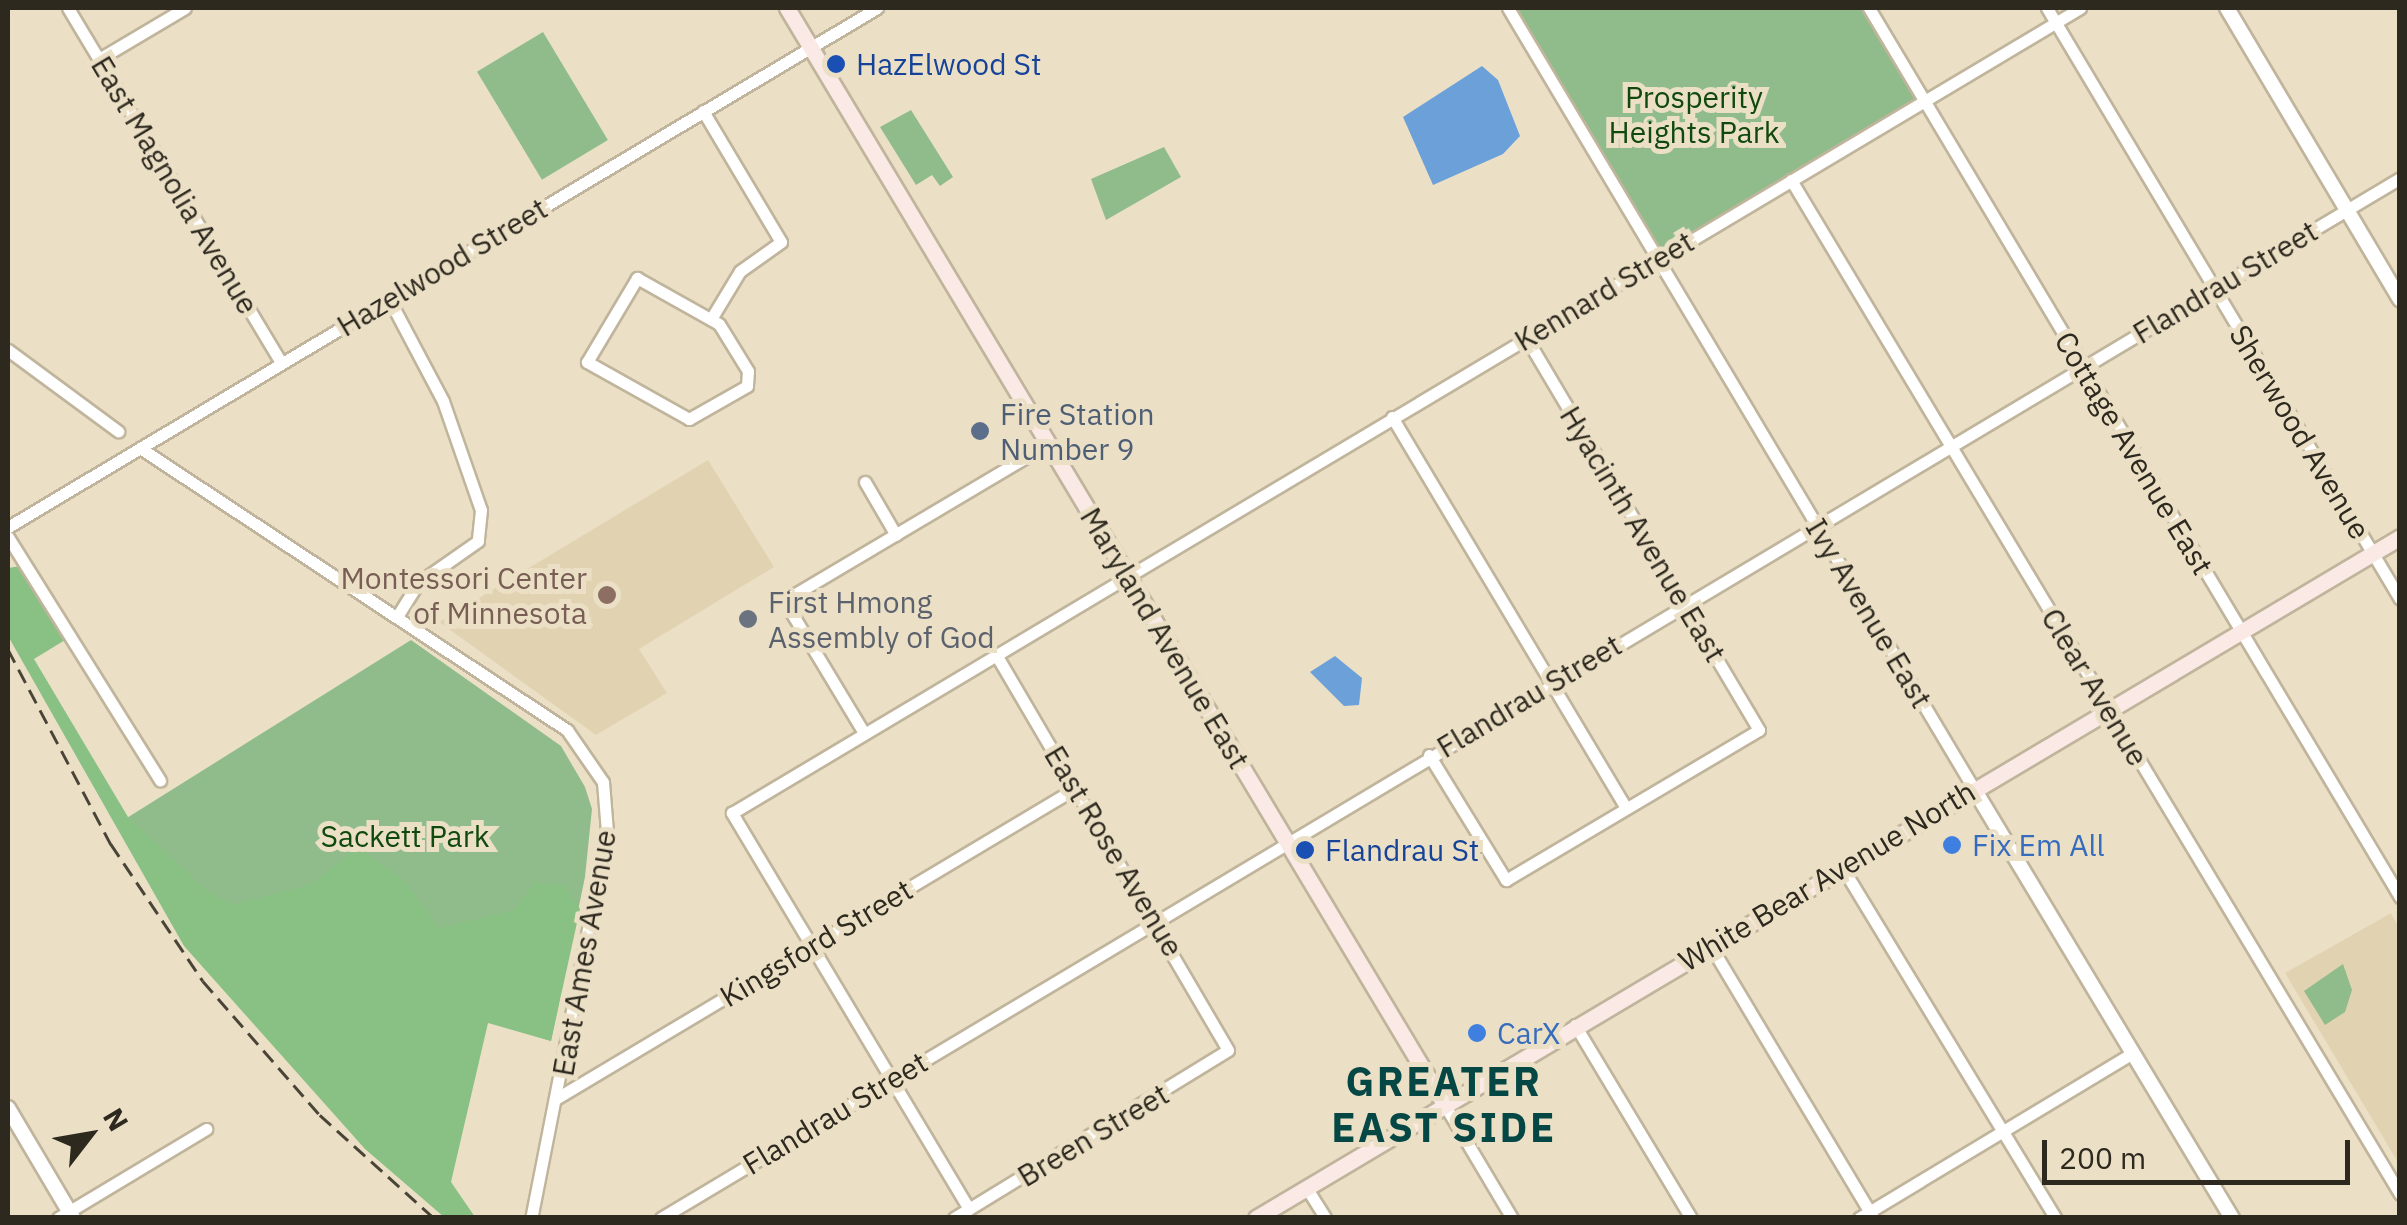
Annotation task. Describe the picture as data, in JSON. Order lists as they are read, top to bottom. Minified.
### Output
{"streets":{"main road":["Maryland Avenue East","White Bear Avenue North"],"street":["East Magnolia Avenue","Hazelwood Street","Flandrau Street","Kennard Street","Sherwood Avenue","Cottage Avenue East","Hyacinth Avenue East","Ivy Avenue East","Clear Avenue","East Rose Avenue","Kingsford Street","East Ames Avenue","Breen Street"]},"crossings":[["East Magnolia Avenue","Hazelwood Street"],["Hazelwood Street","Maryland Avenue East"],["Hazelwood Street","East Ames Avenue"],["Flandrau Street","Sherwood Avenue"],["Flandrau Street","Cottage Avenue East"],["Flandrau Street","Hyacinth Avenue East"],["Flandrau Street","Ivy Avenue East"],["Flandrau Street","Maryland Avenue East"],["Flandrau Street","Clear Avenue"],["Flandrau Street","East Rose Avenue"],["Kennard Street","Sherwood Avenue"],["Kennard Street","Cottage Avenue East"],["Kennard Street","Hyacinth Avenue East"],["Kennard Street","Ivy Avenue East"],["Kennard Street","Maryland Avenue East"],["Kennard Street","Clear Avenue"],["Kennard Street","East Rose Avenue"],["Kennard Street","Kingsford Street"],["Sherwood Avenue","White Bear Avenue North"],["Cottage Avenue East","White Bear Avenue North"],["Ivy Avenue East","White Bear Avenue North"],["Maryland Avenue East","White Bear Avenue North"],["Clear Avenue","White Bear Avenue North"],["East Rose Avenue","Kingsford Street"],["East Rose Avenue","Breen Street"],["Kingsford Street","East Ames Avenue"]],"districts":["GREATER EAST SIDE"],"parks":["Prosperity Heights Park","Sackett Park"],"places":["HazElwood St","Fire Station Number 9","Montessori Center of Minnesota","First Hmong Assembly of God","Fix Em All","Flandrau St","CarX"],"scale_bar":"200 m","north":"top right"}
